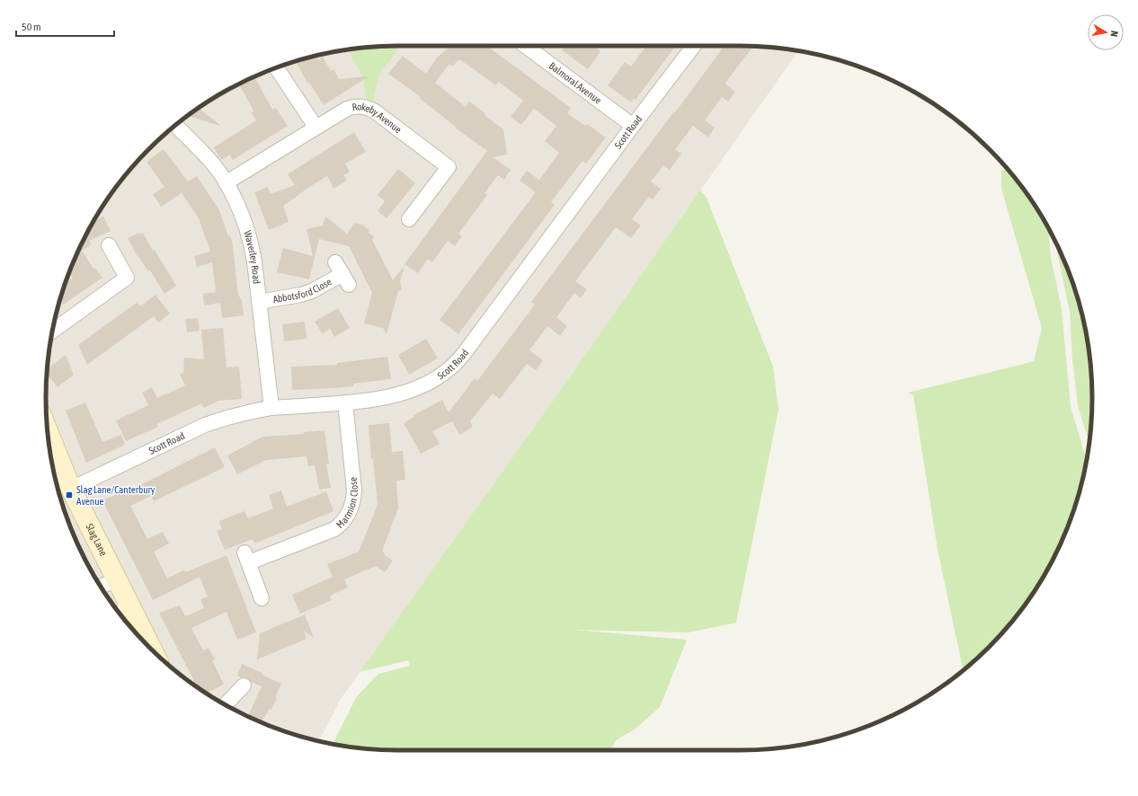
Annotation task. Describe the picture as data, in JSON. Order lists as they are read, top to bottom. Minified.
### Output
{"streets":{"street":["Balmoral Avenue","Rokeby Avenue","Scott Road","Waverley Road","Abbotsford Close","Marmion Close","Slag Lane"]},"crossings":[["Balmoral Avenue","Scott Road"],["Rokeby Avenue","Waverley Road"],["Scott Road","Waverley Road"],["Scott Road","Marmion Close"],["Scott Road","Slag Lane"],["Waverley Road","Abbotsford Close"]],"places":{"transit":["Slag Lane/Canterbury Avenue"]},"scale_bar":"50 m","north":"right"}
